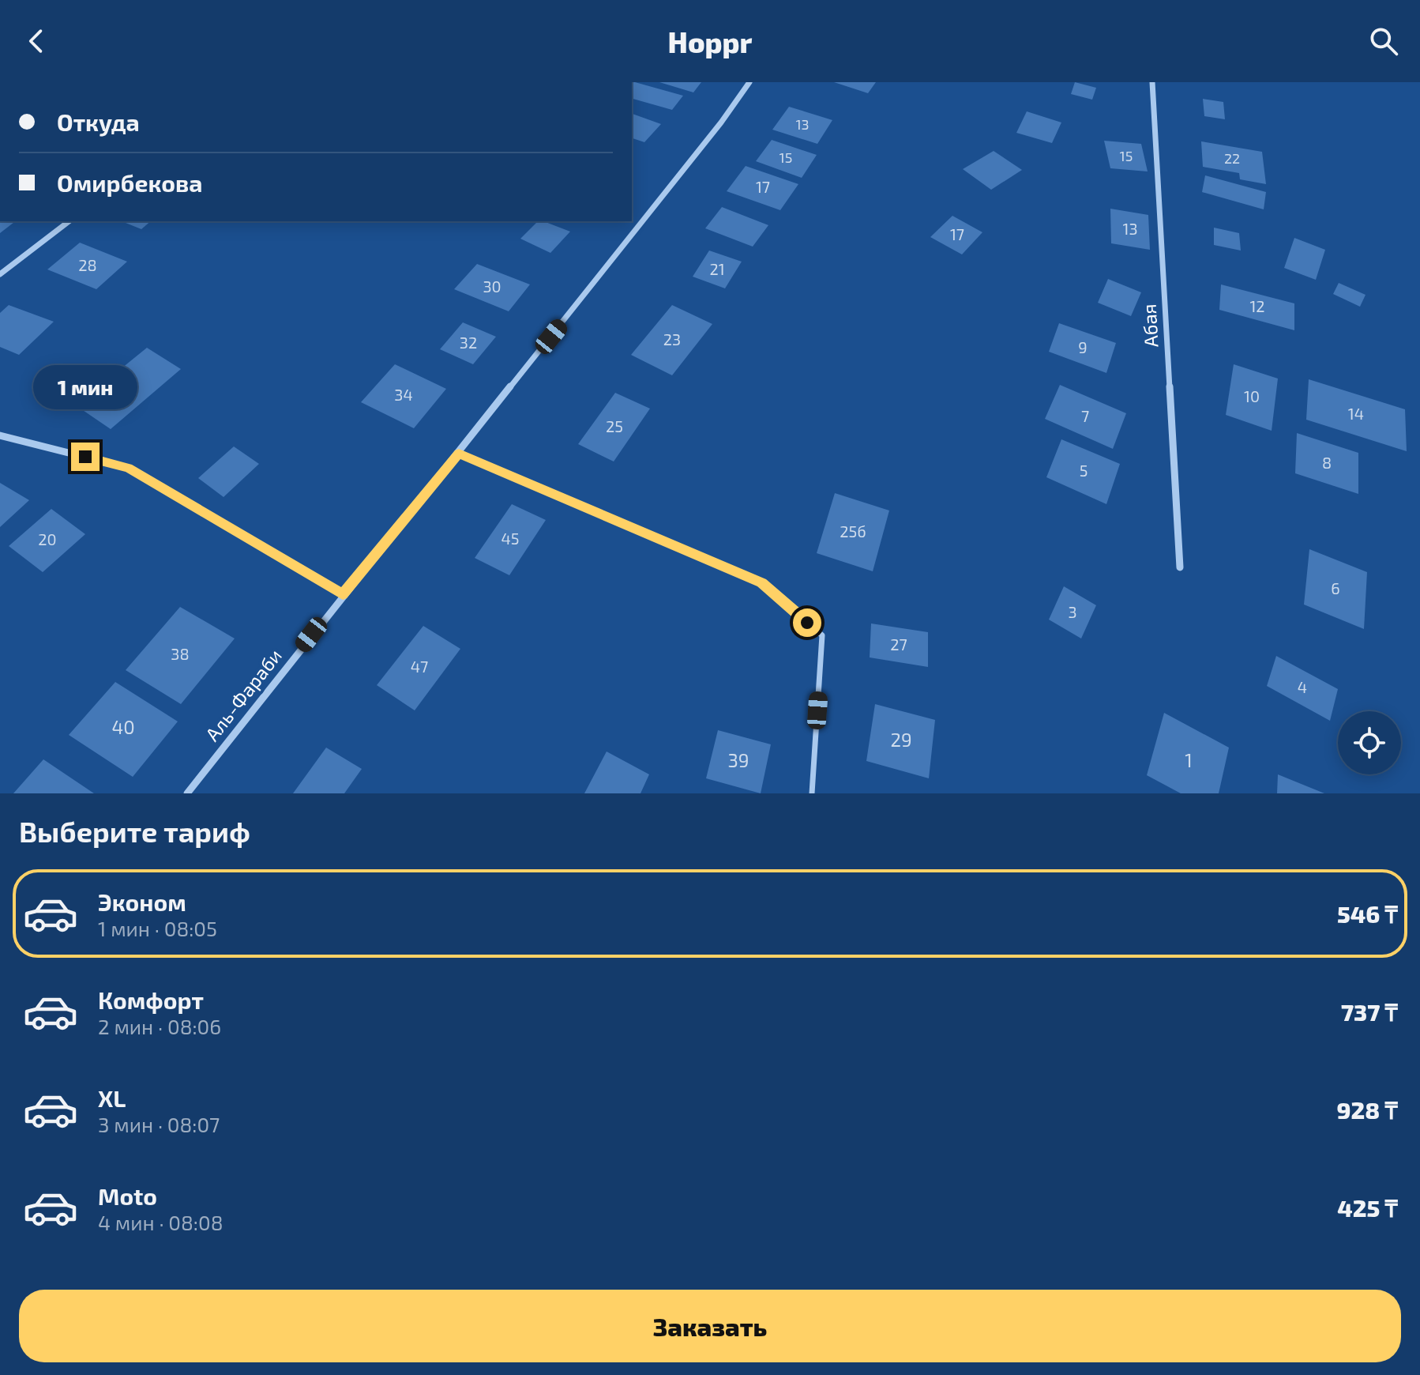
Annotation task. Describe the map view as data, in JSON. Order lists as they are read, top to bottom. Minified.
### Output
{"streets":{"street":["Абая","Аль-Фараби"]},"house_numbers":["13","15","15","22","17","13","17","28","21","30","12","23","32","9","34","10","14","7","25","8","5","25б","45","20","6","3","27","38","47","4","40","29","39","1"],"page":{"header":"Hoppr","banner":["Откуда","Омирбекова"],"bubble":"1 мин","heading":"Выберите тариф","list":[{"name":"Эконом","note":"1 мин · 08:05","value":"546 ₸"},{"name":"Комфорт","note":"2 мин · 08:06","value":"737 ₸"},{"name":"XL","note":"3 мин · 08:07","value":"928 ₸"},{"name":"Moto","note":"4 мин · 08:08","value":"425 ₸"}],"buttons":"Заказать"}}
